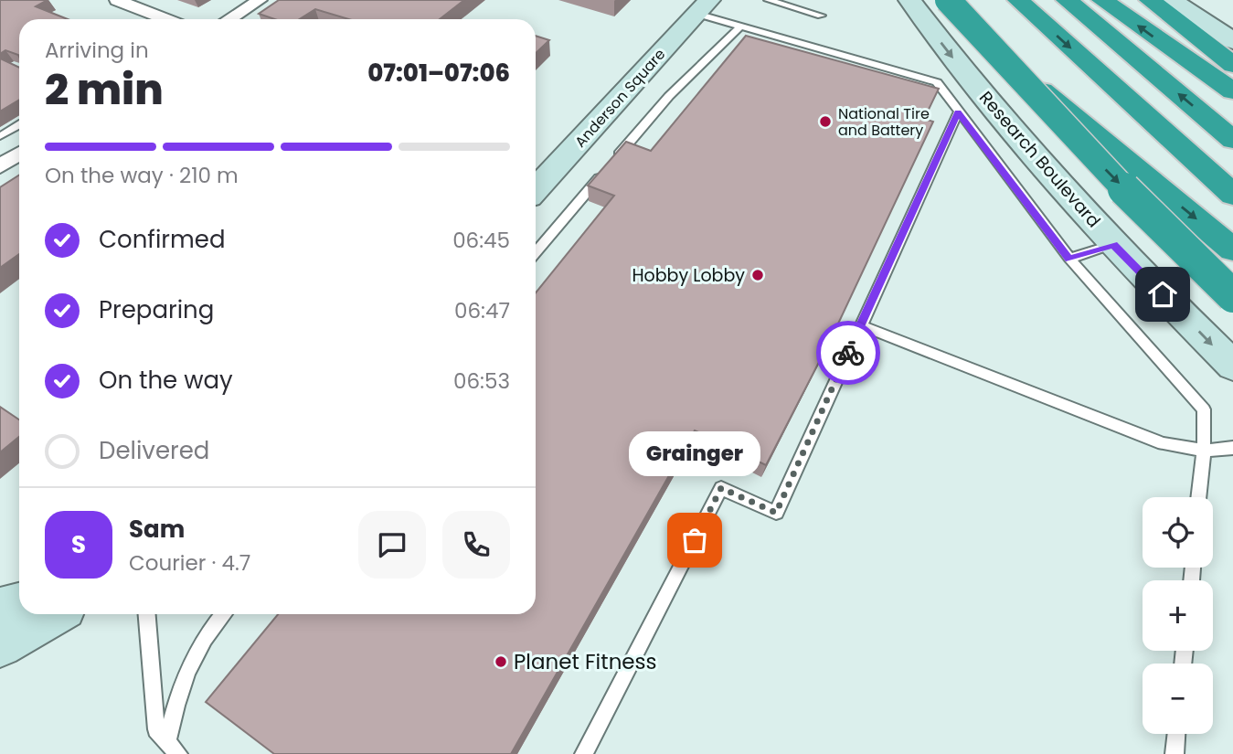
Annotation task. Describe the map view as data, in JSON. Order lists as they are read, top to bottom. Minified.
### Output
{"streets":{"main road":["Anderson Square","Research Boulevard"]},"one_way":["Research Boulevard"],"places":["National Tire and Battery","Hobby Lobby","Grainger","Planet Fitness"],"page":{"heading":["2 min","Arriving in","07:01–07:06"],"panel":["Sam","Courier · 4.7"],"bar":"On the way · 210 m","list":[["Confirmed","06:45"],["Preparing","06:47"],["On the way","06:53"],"Delivered"],"bubble":"Grainger","map_buttons":["+","−"],"round":"S"}}
